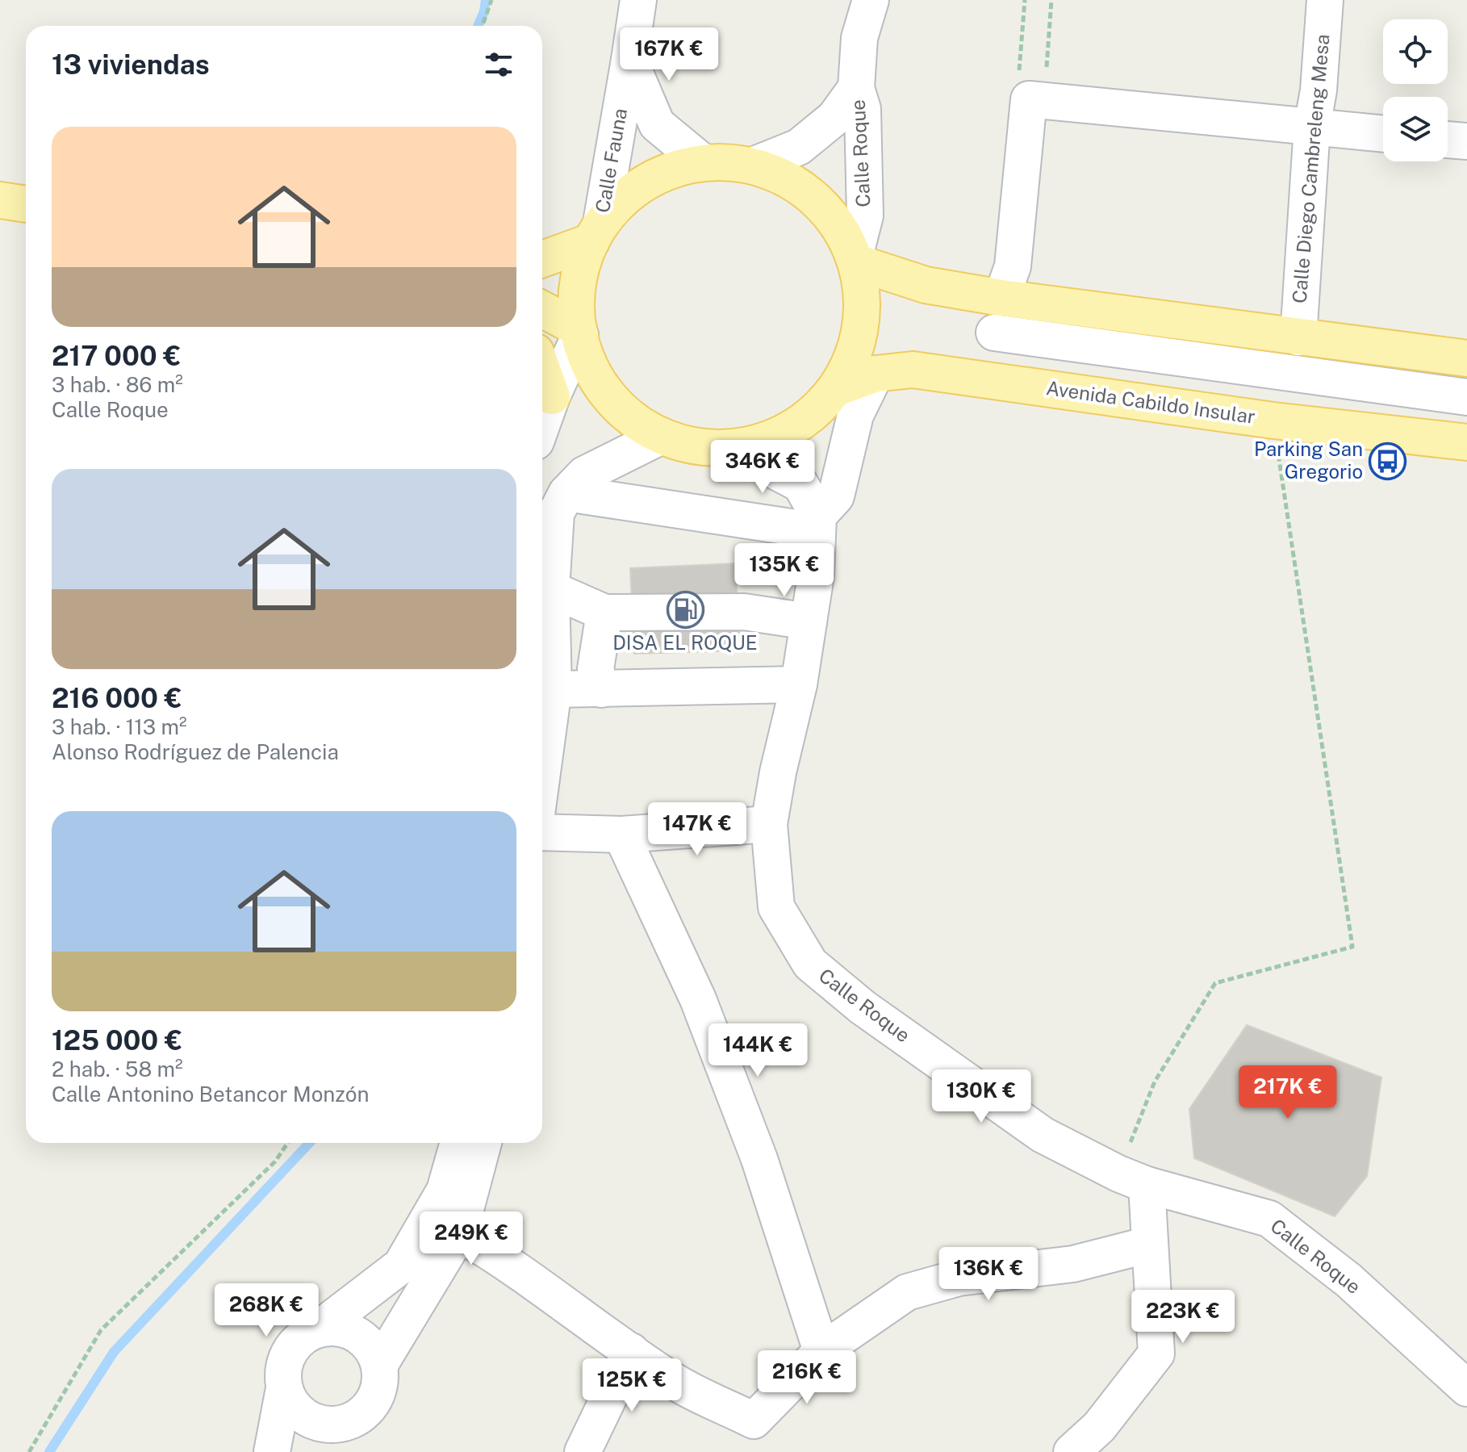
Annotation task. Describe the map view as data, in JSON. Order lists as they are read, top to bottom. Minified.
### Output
{"streets":{"main road":["Avenida Cabildo Insular"],"street":["Calle Roque","Calle Fauna","Calle Diego Cambreleng Mesa"]},"places":{"bus stop":["Parking San Gregorio"],"fuel station":["DISA EL ROQUE"]},"page":{"heading":"13 viviendas","price":["167K €","346K €","135K €","147K €","144K €","217K €","130K €","249K €","136K €","268K €","223K €","216K €","125K €"],"list":[{"name":"217 000 €","note":"3 hab. · 86 m² · Calle Roque"},{"name":"216 000 €","note":"3 hab. · 113 m² · Alonso Rodríguez de Palencia"},{"name":"125 000 €","note":"2 hab. · 58 m² · Calle Antonino Betancor Monzón"}]}}
